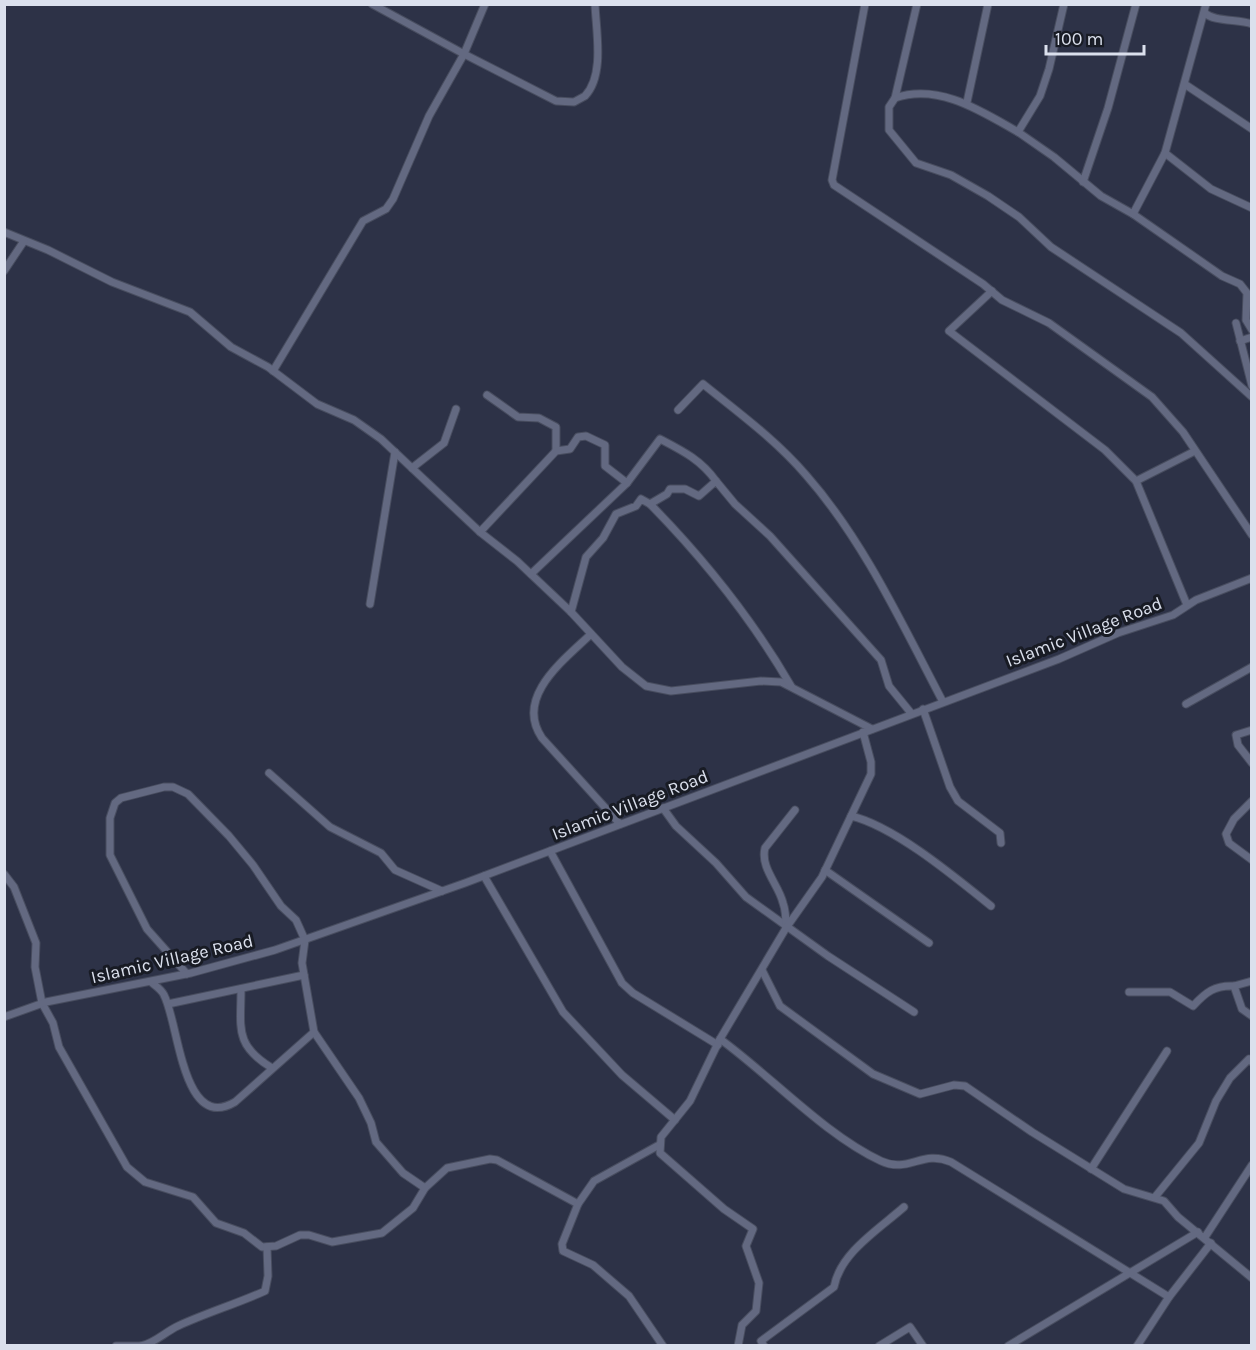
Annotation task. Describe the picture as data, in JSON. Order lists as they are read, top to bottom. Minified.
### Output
{"streets":{"street":["Islamic Village Road"]},"scale_bar":"100 m"}
